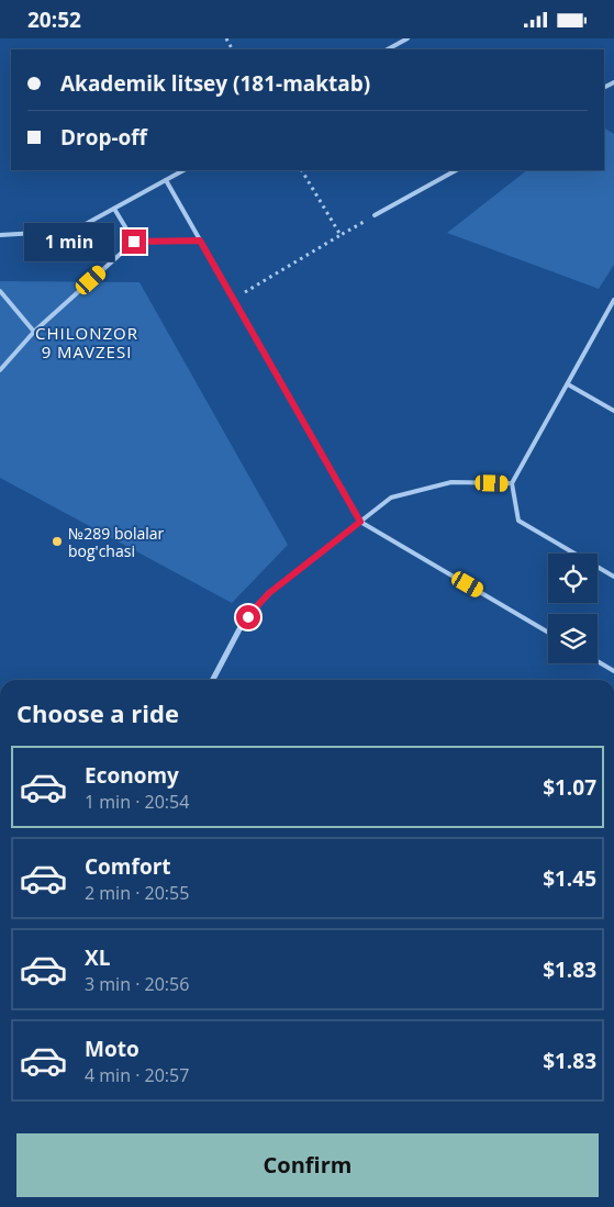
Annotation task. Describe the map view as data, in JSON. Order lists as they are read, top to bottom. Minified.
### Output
{"districts":["CHILONZOR 9 MAVZESI"],"places":["№289 bolalar bog'chasi"],"page":{"status":"20:52","banner":["Akademik litsey (181-maktab)","Drop-off"],"bubble":"1 min","heading":"Choose a ride","list":[{"name":"Economy","note":"1 min · 20:54","value":"$1.07"},{"name":"Comfort","note":"2 min · 20:55","value":"$1.45"},{"name":"XL","note":"3 min · 20:56","value":"$1.83"},{"name":"Moto","note":"4 min · 20:57","value":"$1.83"}],"buttons":"Confirm"}}
